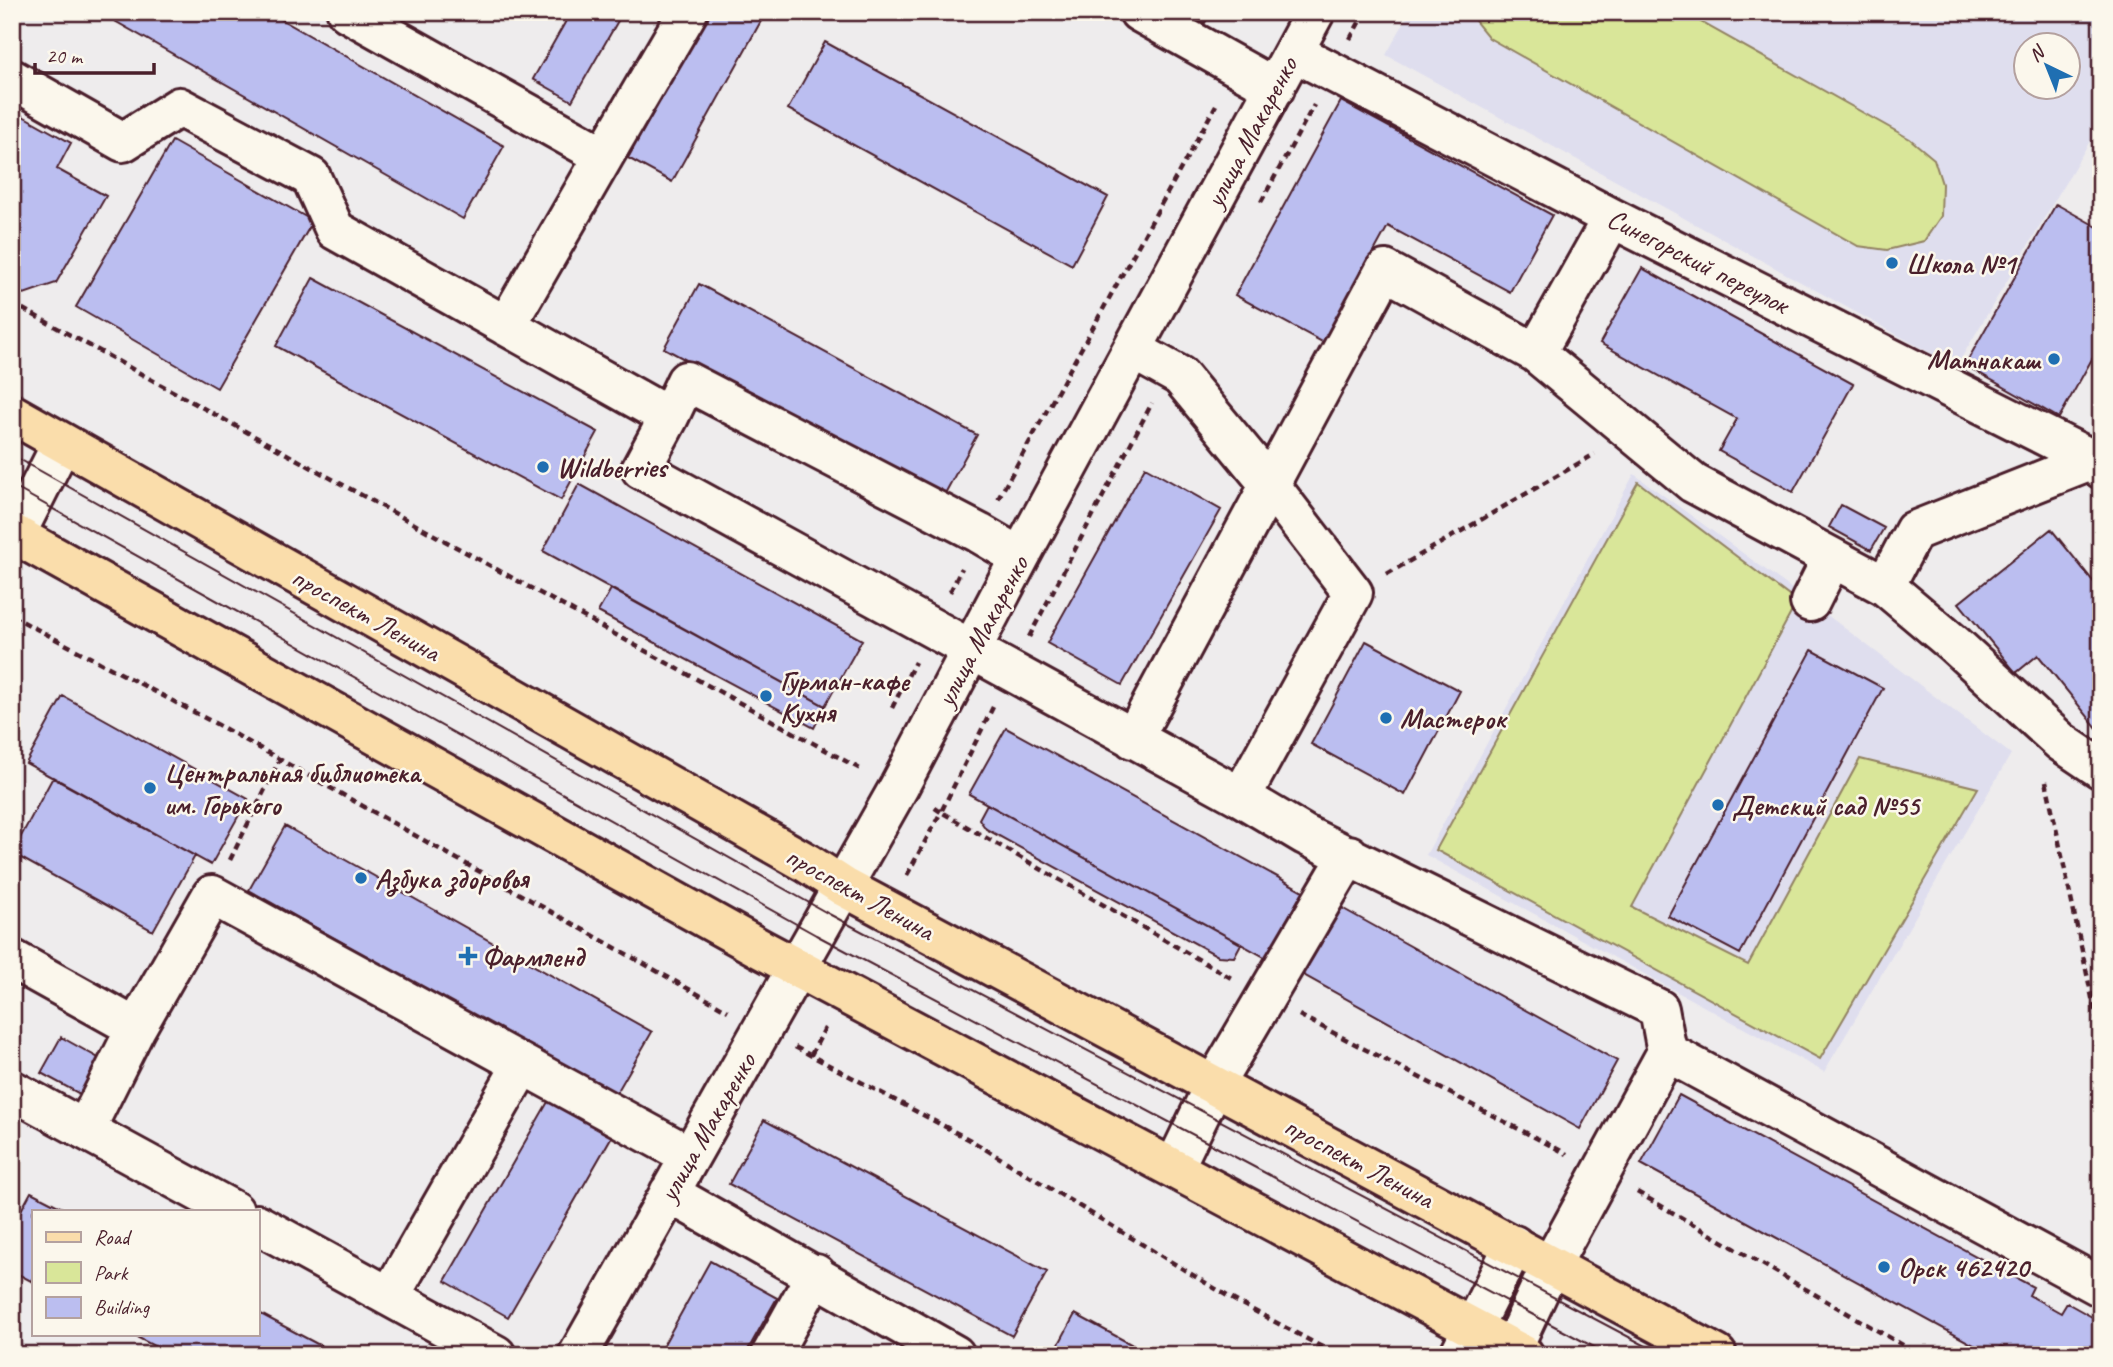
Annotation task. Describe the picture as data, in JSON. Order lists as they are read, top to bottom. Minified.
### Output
{"streets":{"main road":["проспект Ленина"],"street":["улица Макаренко","Синегорский переулок"]},"crossings":[["улица Макаренко","Синегорский переулок"],["улица Макаренко","проспект Ленина"]],"places":{"other":["Школа №1","Матнакаш","Wildberries","Гурман-кафе Кухня","Мастерок","Центральная библиотека им. Горького","Детский сад №55","Азбука здоровья","Орск 462420"],"health":["Фармленд"]},"legend":["Road","Park","Building"],"scale_bar":"20 m","north":"top left"}
